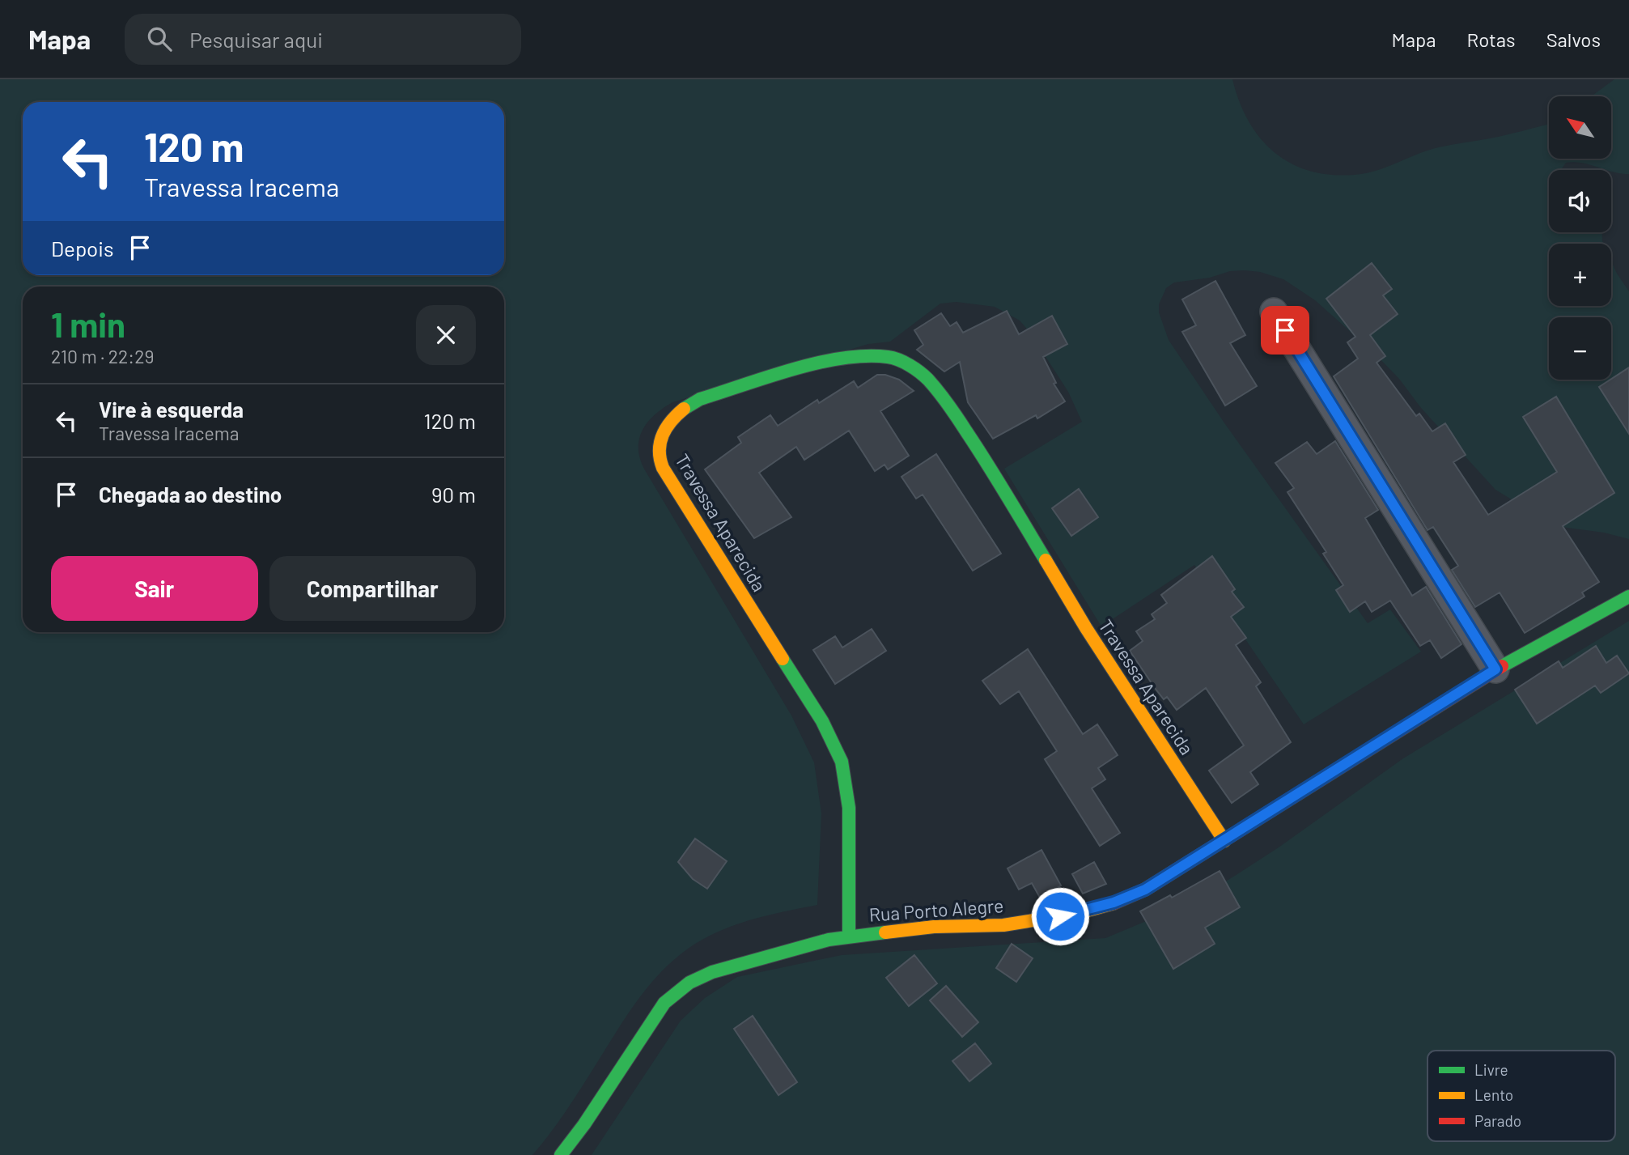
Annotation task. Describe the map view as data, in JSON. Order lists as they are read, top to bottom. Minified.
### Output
{"streets":{"street":["Travessa Aparecida","Rua Porto Alegre"]},"crossings":[["Travessa Aparecida","Rua Porto Alegre"]],"legend":["Livre","Lento","Parado"],"north":"top left","page":{"header":"Mapa","search":"Pesquisar aqui","nav":["Mapa","Rotas","Salvos"],"map_buttons":["+","−"],"turn":["120 m","Travessa Iracema"],"then":"Depois","heading":["1 min","210 m · 22:29"],"list":[{"name":"Vire à esquerda","note":"Travessa Iracema","value":"120 m"},{"name":"Chegada ao destino","value":"90 m"}],"buttons":["Sair","Compartilhar"]}}
